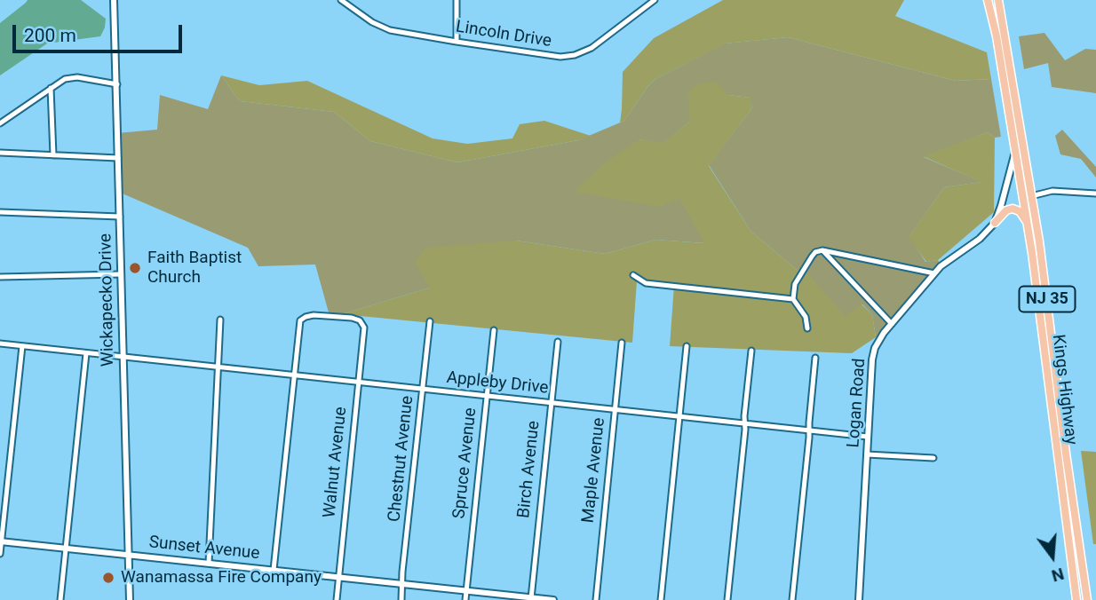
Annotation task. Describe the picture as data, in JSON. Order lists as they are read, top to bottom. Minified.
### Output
{"streets":{"main road":["NJ 35","Kings Highway"],"street":["Lincoln Drive","Wickapecko Drive","Appleby Drive","Logan Road","Chestnut Avenue","Walnut Avenue","Spruce Avenue","Birch Avenue","Maple Avenue","Sunset Avenue"]},"crossings":[["Wickapecko Drive","Appleby Drive"],["Wickapecko Drive","Sunset Avenue"],["Appleby Drive","Logan Road"],["Appleby Drive","Chestnut Avenue"],["Appleby Drive","Walnut Avenue"],["Appleby Drive","Spruce Avenue"],["Appleby Drive","Birch Avenue"],["Appleby Drive","Maple Avenue"],["Kings Highway","Logan Road"],["Chestnut Avenue","Sunset Avenue"],["Walnut Avenue","Sunset Avenue"],["Spruce Avenue","Sunset Avenue"],["Birch Avenue","Sunset Avenue"]],"places":["Faith Baptist Church","Wanamassa Fire Company"],"scale_bar":"200 m","north":"bottom"}
